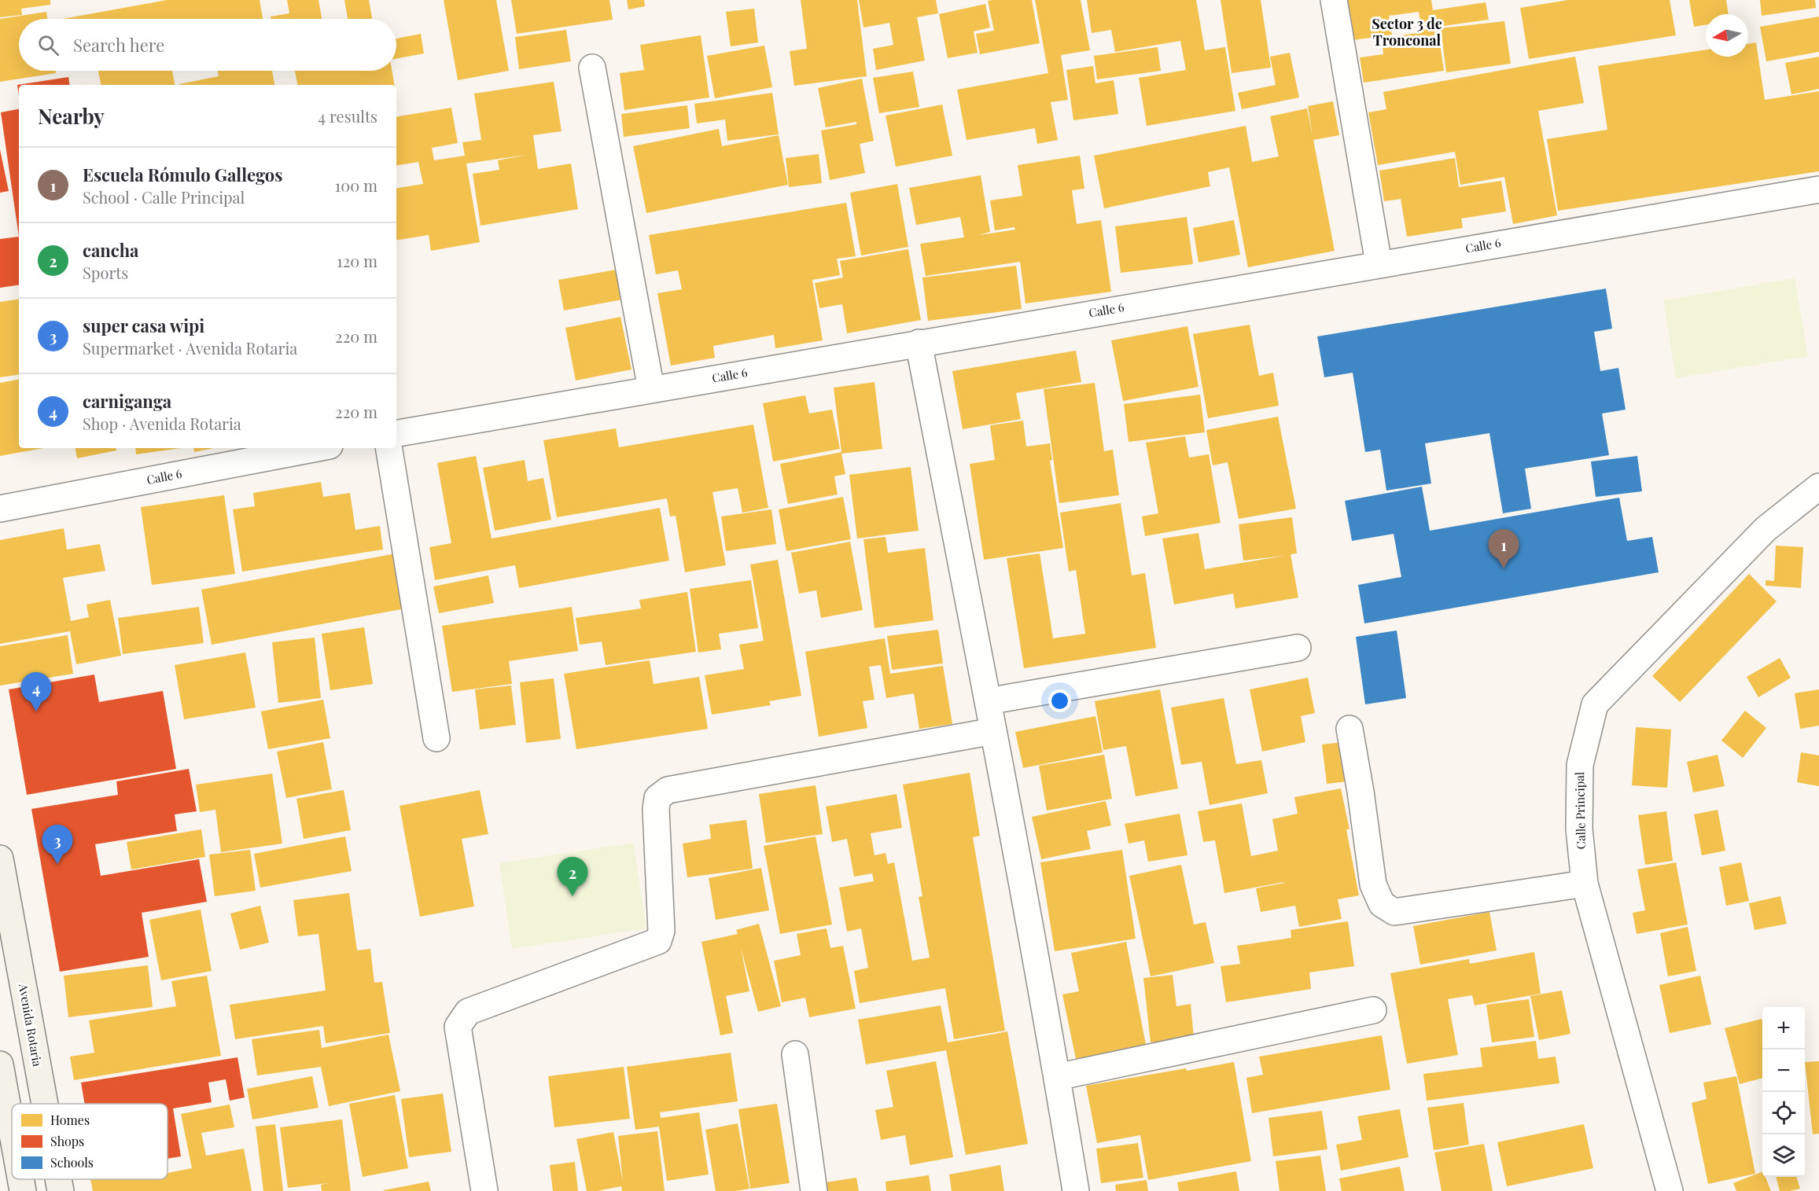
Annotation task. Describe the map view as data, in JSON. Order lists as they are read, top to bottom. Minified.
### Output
{"streets":{"street":["Calle 6","Calle Principal","Avenida Rotaria"]},"districts":["Sector 3 de Tronconal"],"legend":["Homes","Shops","Schools"],"north":"left","page":{"search":"Search here","heading":["Nearby","4 results"],"list":[{"mark":"1","name":"Escuela Rómulo Gallegos","note":"School · Calle Principal","value":"100 m"},{"mark":"2","name":"cancha","note":"Sports","value":"120 m"},{"mark":"3","name":"super casa wipi","note":"Supermarket · Avenida Rotaria","value":"220 m"},{"mark":"4","name":"carniganga","note":"Shop · Avenida Rotaria","value":"220 m"}],"pins":["1","4","3","2"],"map_buttons":["+","−"]}}
